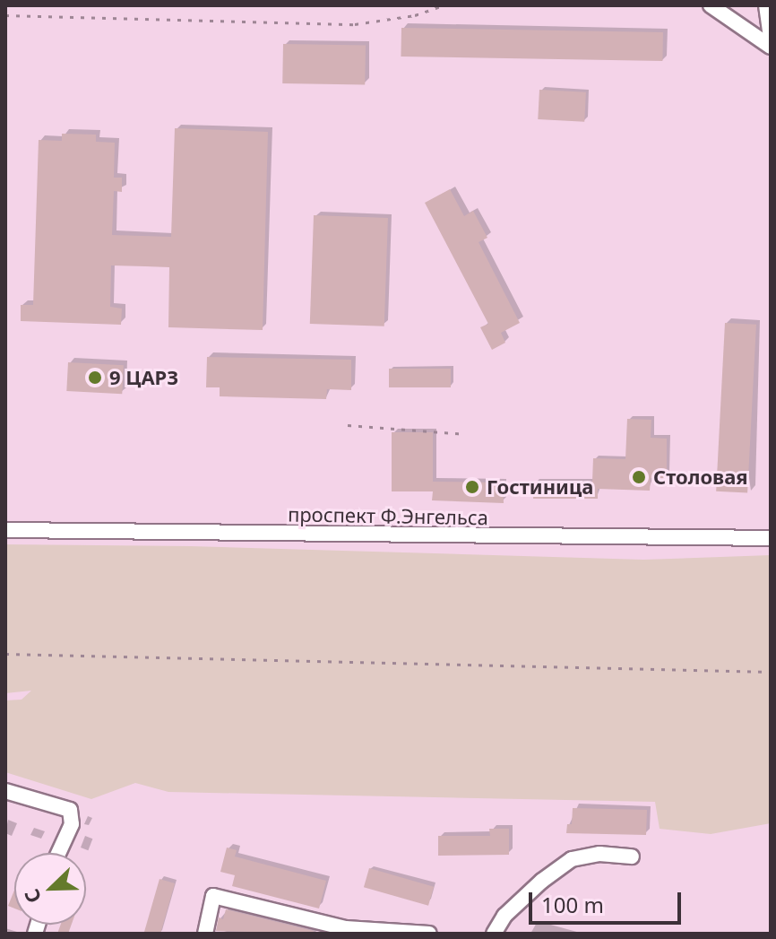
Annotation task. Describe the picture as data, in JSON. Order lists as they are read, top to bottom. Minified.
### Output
{"streets":{"street":["проспект Ф.Энгельса"]},"places":["9 ЦАРЗ","Столовая","Гостиница"],"scale_bar":"100 m","north":"bottom left"}
